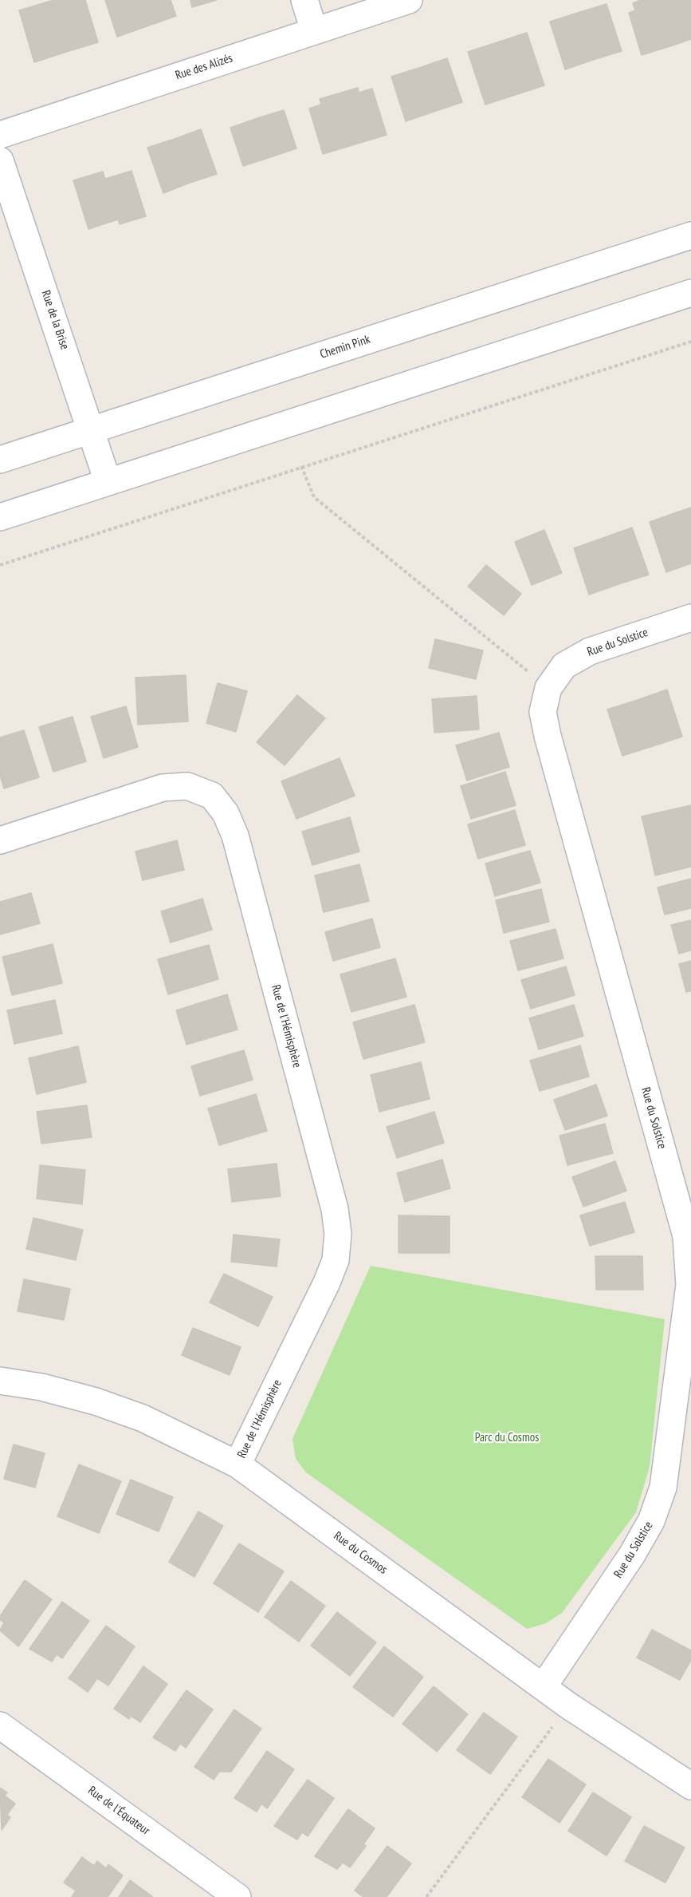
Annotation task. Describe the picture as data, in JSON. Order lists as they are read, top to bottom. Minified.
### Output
{"streets":{"street":["Rue des Alizés","Rue de la Brise","Chemin Pink","Rue du Solstice","Rue de l'Hémisphère","Rue du Cosmos","Rue de l'Équateur"]},"crossings":[["Rue de la Brise","Chemin Pink"],["Rue du Solstice","Rue du Cosmos"],["Rue de l'Hémisphère","Rue du Cosmos"]],"parks":["Parc du Cosmos"]}
